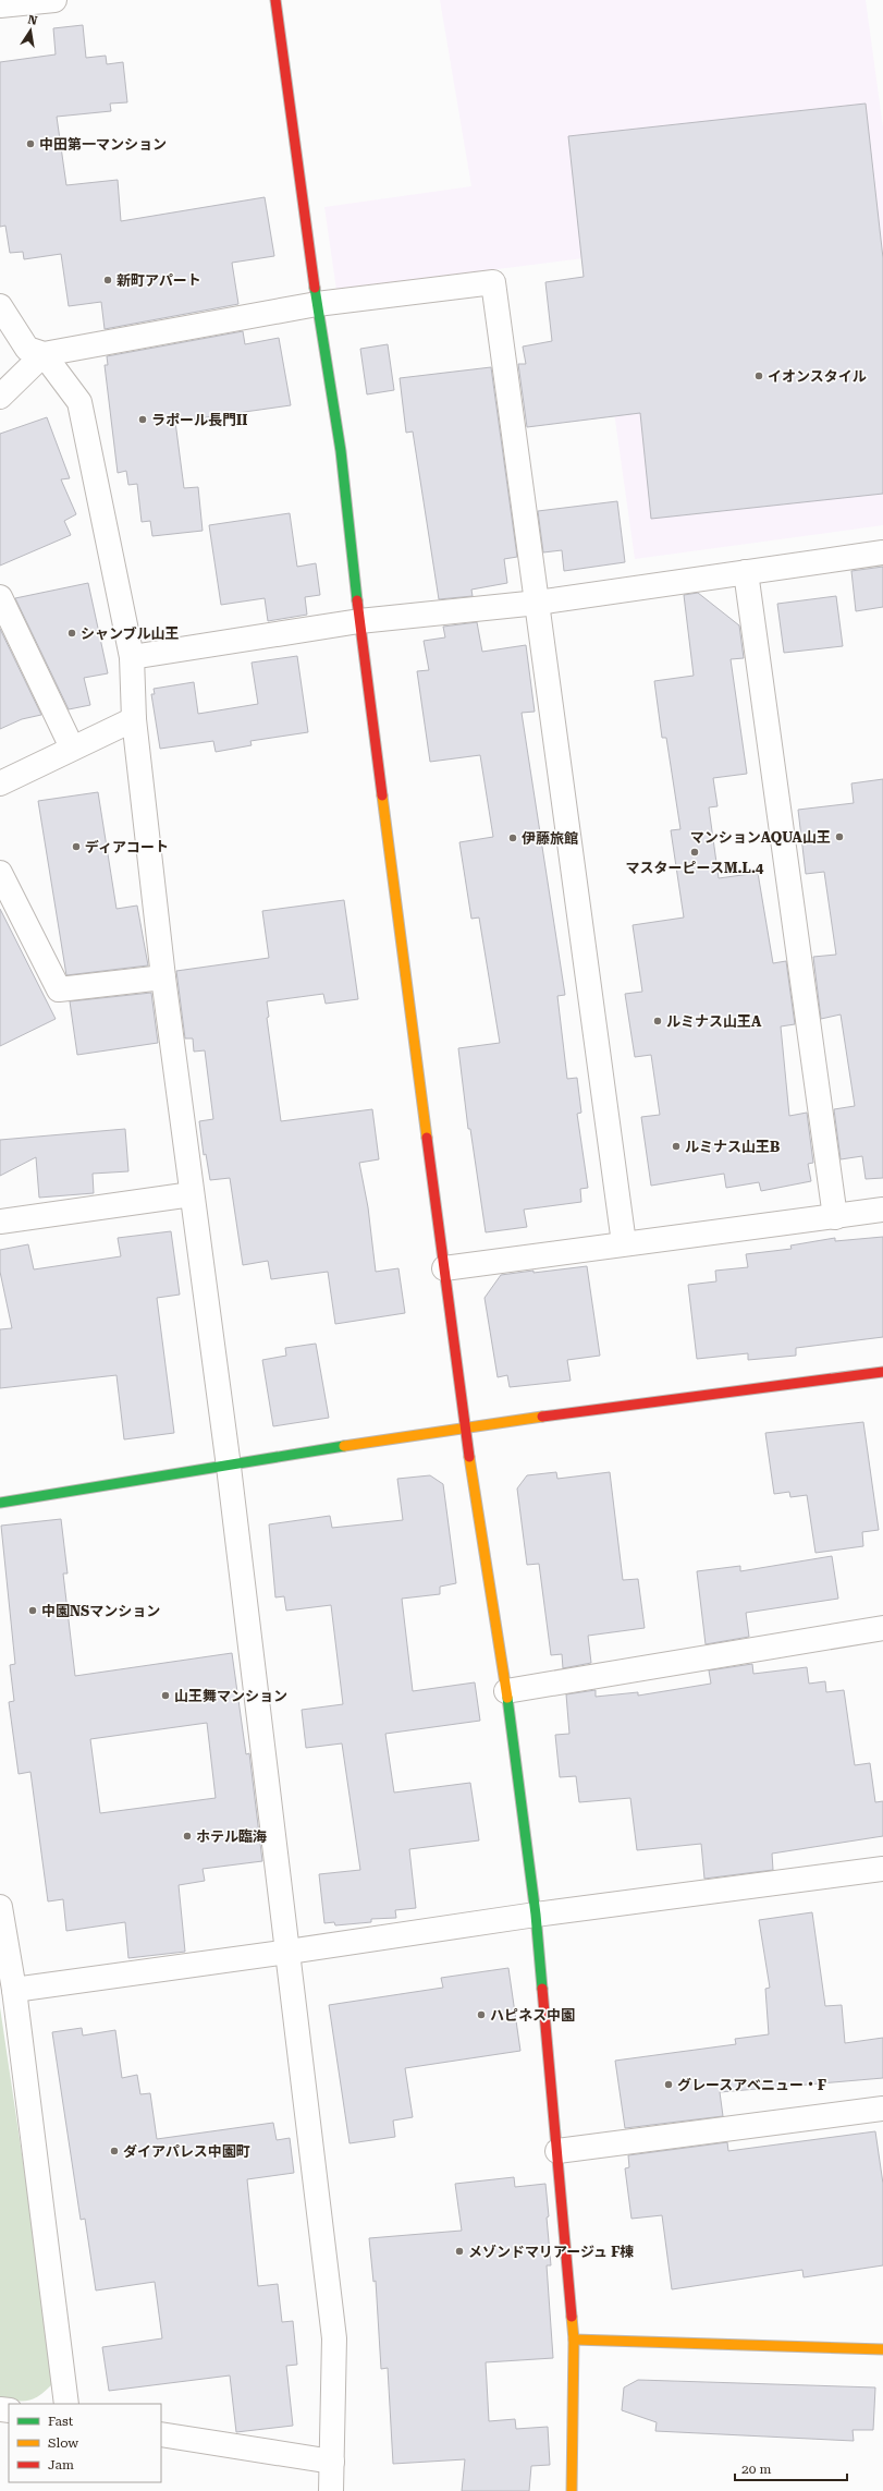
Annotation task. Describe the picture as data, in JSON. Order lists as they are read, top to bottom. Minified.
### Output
{"places":["中田第一マンション","新町アパート","イオンスタイル","ラポール長門II","シャンブル山王","マンションAQUA山王","伊藤旅館","ディアコート","マスターピースM.L.4","ルミナス山王A","ルミナス山王B","中園NSマンション","山王舞マンション","ホテル臨海","ハピネス中園","グレースアベニュー・F","ダイアパレス中園町","メゾンドマリアージュ F棟"],"legend":["Fast","Slow","Jam"],"scale_bar":"20 m","north":"top"}
